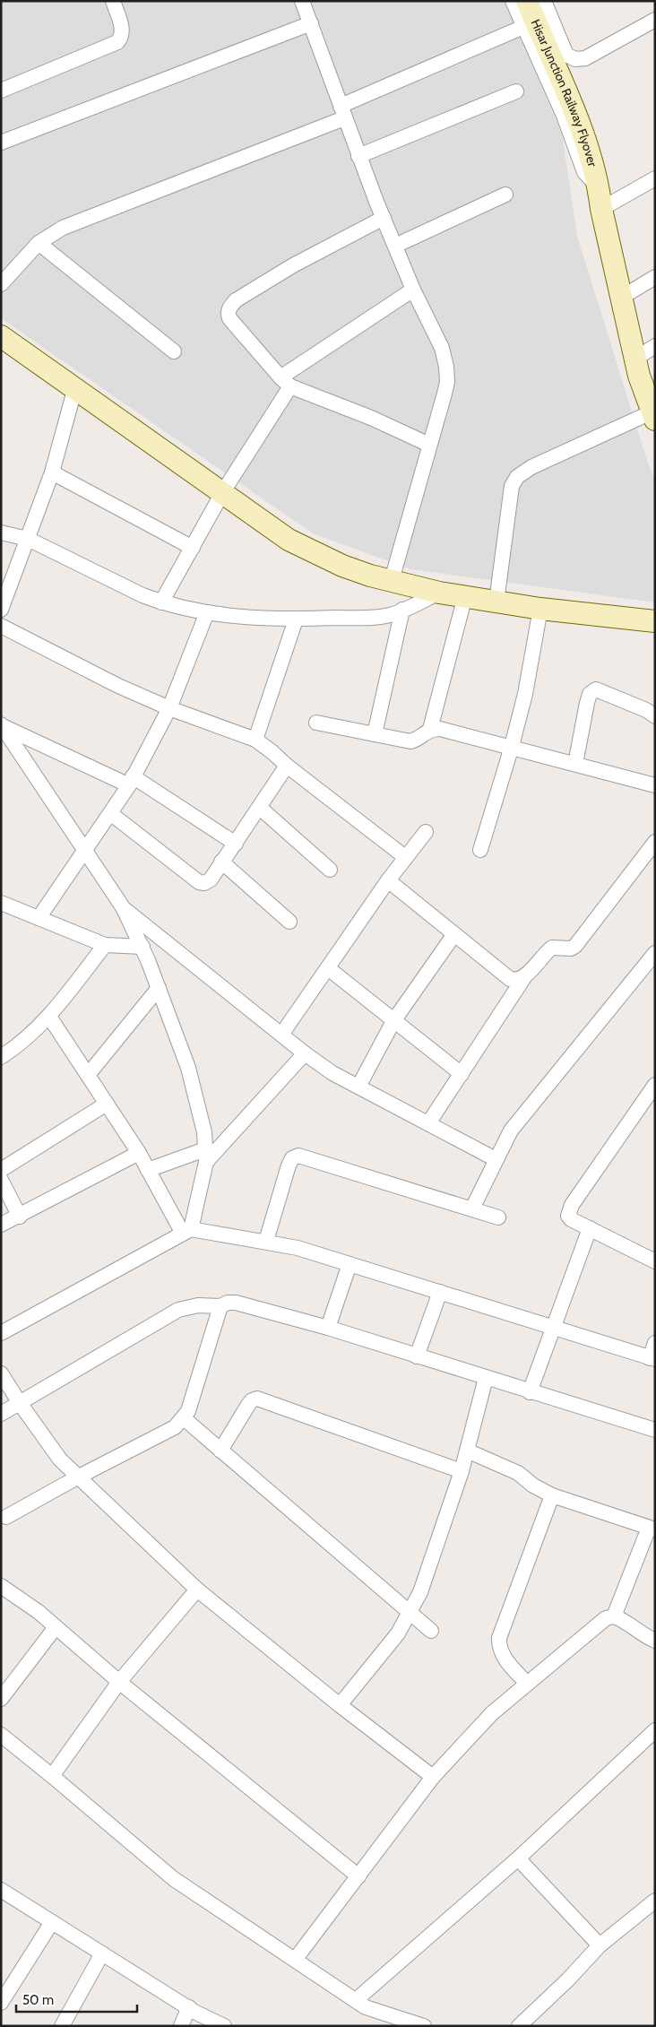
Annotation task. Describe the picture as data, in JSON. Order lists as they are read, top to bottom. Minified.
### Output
{"streets":{"street":["Hisar Junction Railway Flyover"]},"scale_bar":"50 m"}
